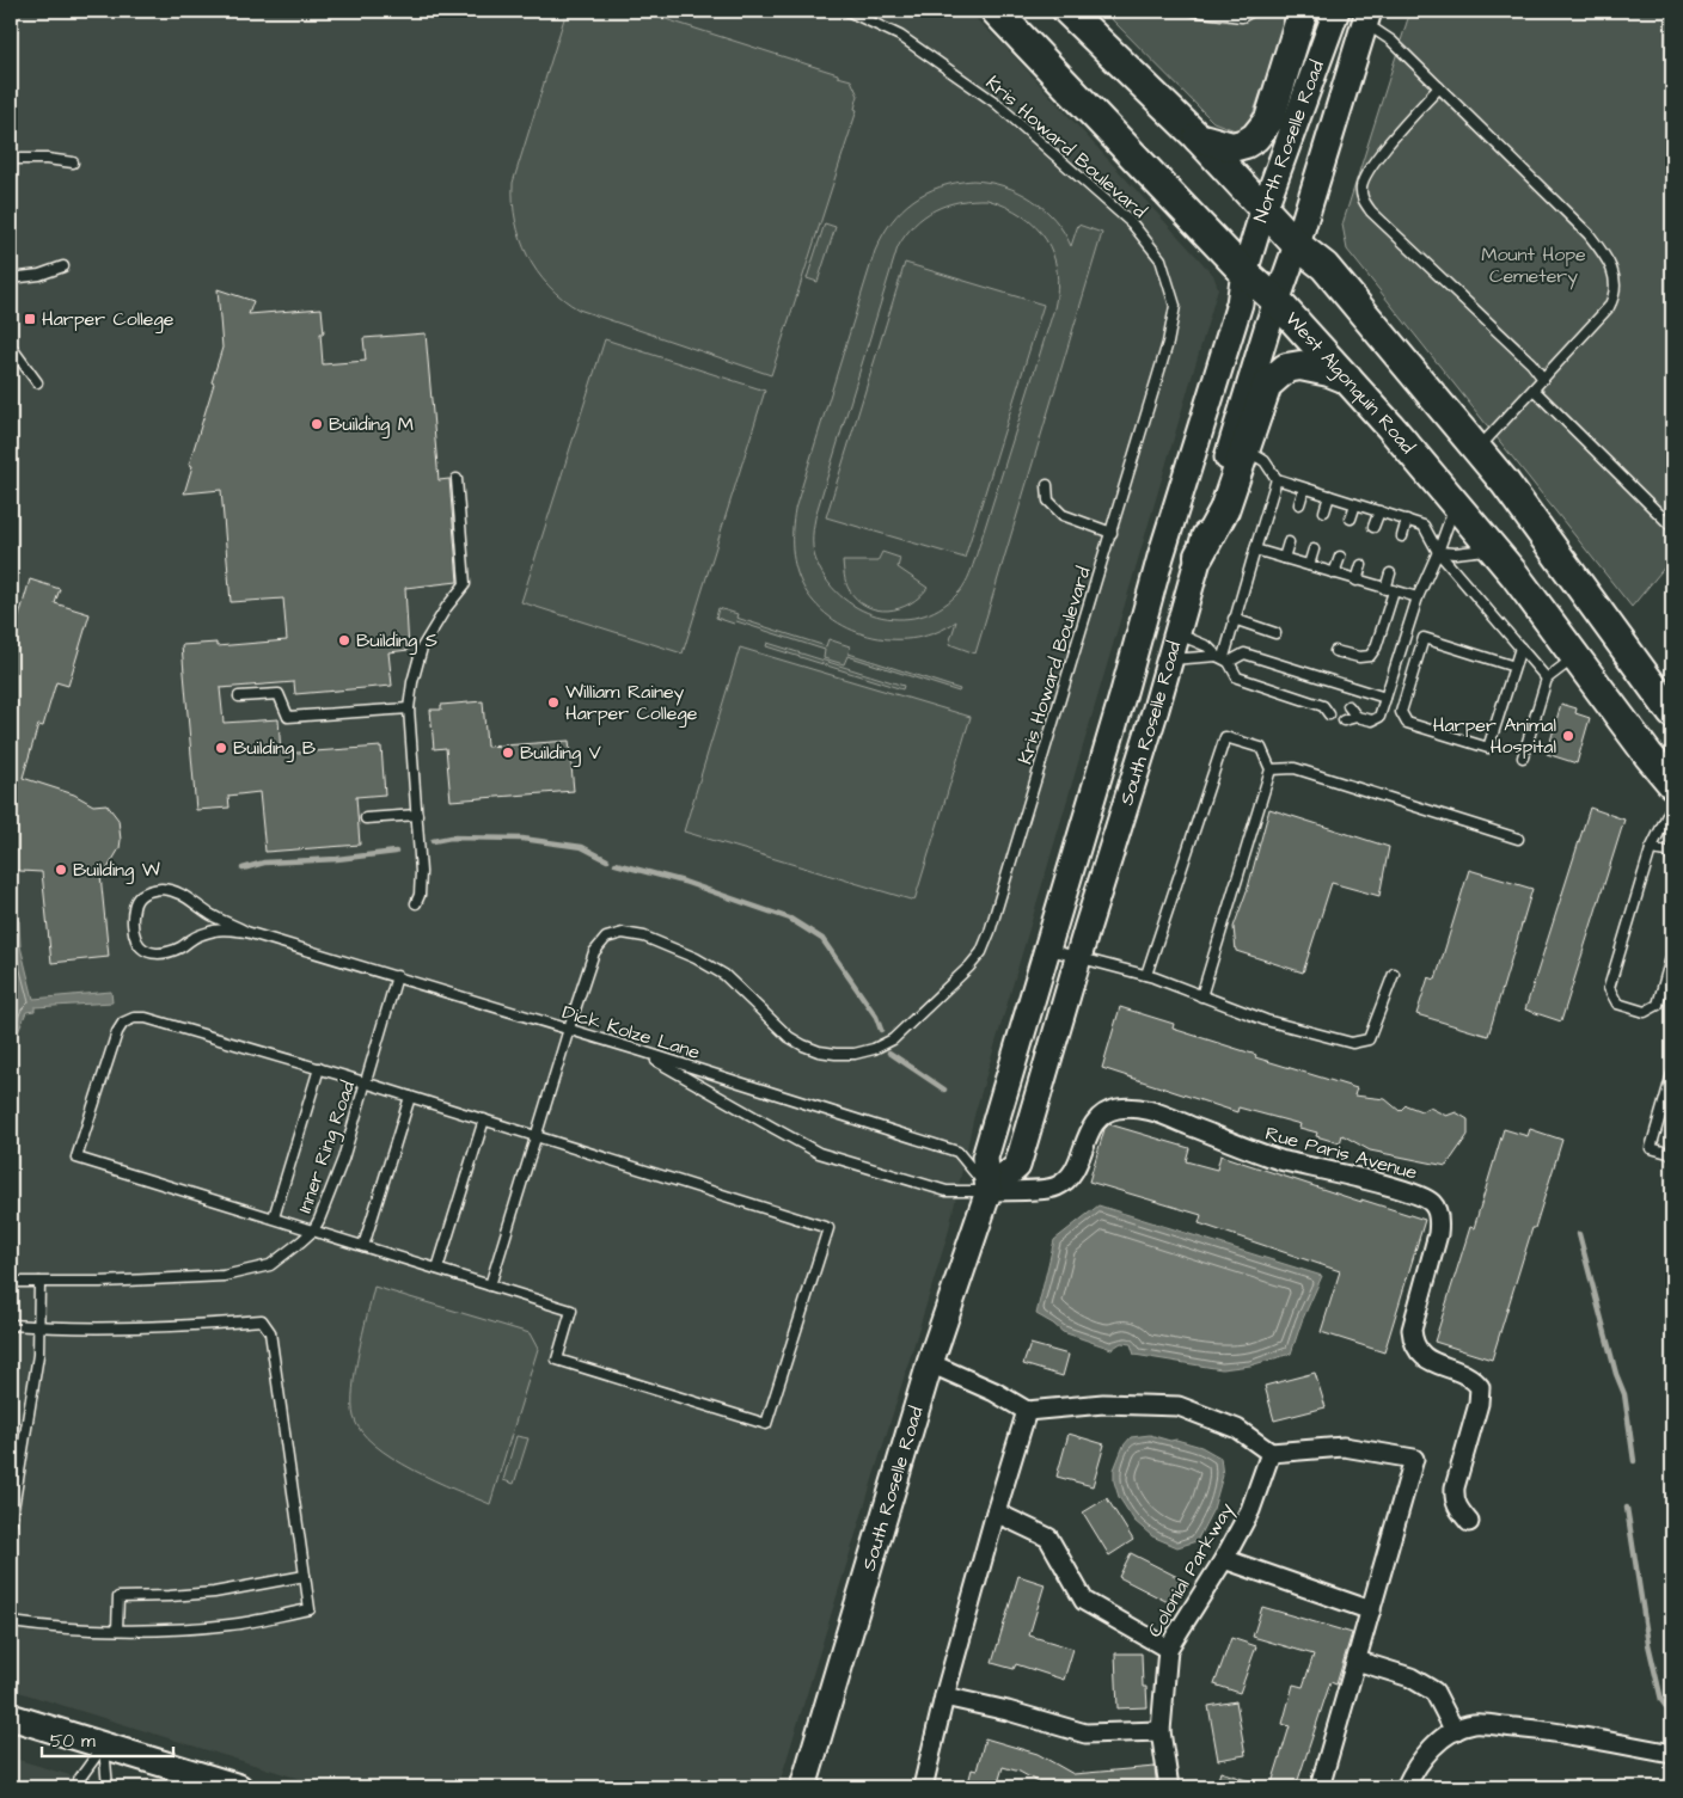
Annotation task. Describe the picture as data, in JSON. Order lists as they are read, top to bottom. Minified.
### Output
{"streets":{"main road":["North Roselle Road","West Algonquin Road","South Roselle Road"],"street":["Rue Paris Avenue","Colonial Parkway"],"lane":["Kris Howard Boulevard","Dick Kolze Lane","Inner Ring Road"]},"crossings":[["North Roselle Road","West Algonquin Road"],["North Roselle Road","South Roselle Road"],["Kris Howard Boulevard","Dick Kolze Lane"],["West Algonquin Road","South Roselle Road"],["South Roselle Road","Dick Kolze Lane"],["South Roselle Road","Rue Paris Avenue"],["Dick Kolze Lane","Inner Ring Road"],["Dick Kolze Lane","Rue Paris Avenue"]],"parks":["Mount Hope Cemetery"],"places":{"transit":["Harper College"],"other":["Building M","Building S","William Rainey Harper College","Harper Animal Hospital","Building B","Building V","Building W"]},"scale_bar":"50 m"}
